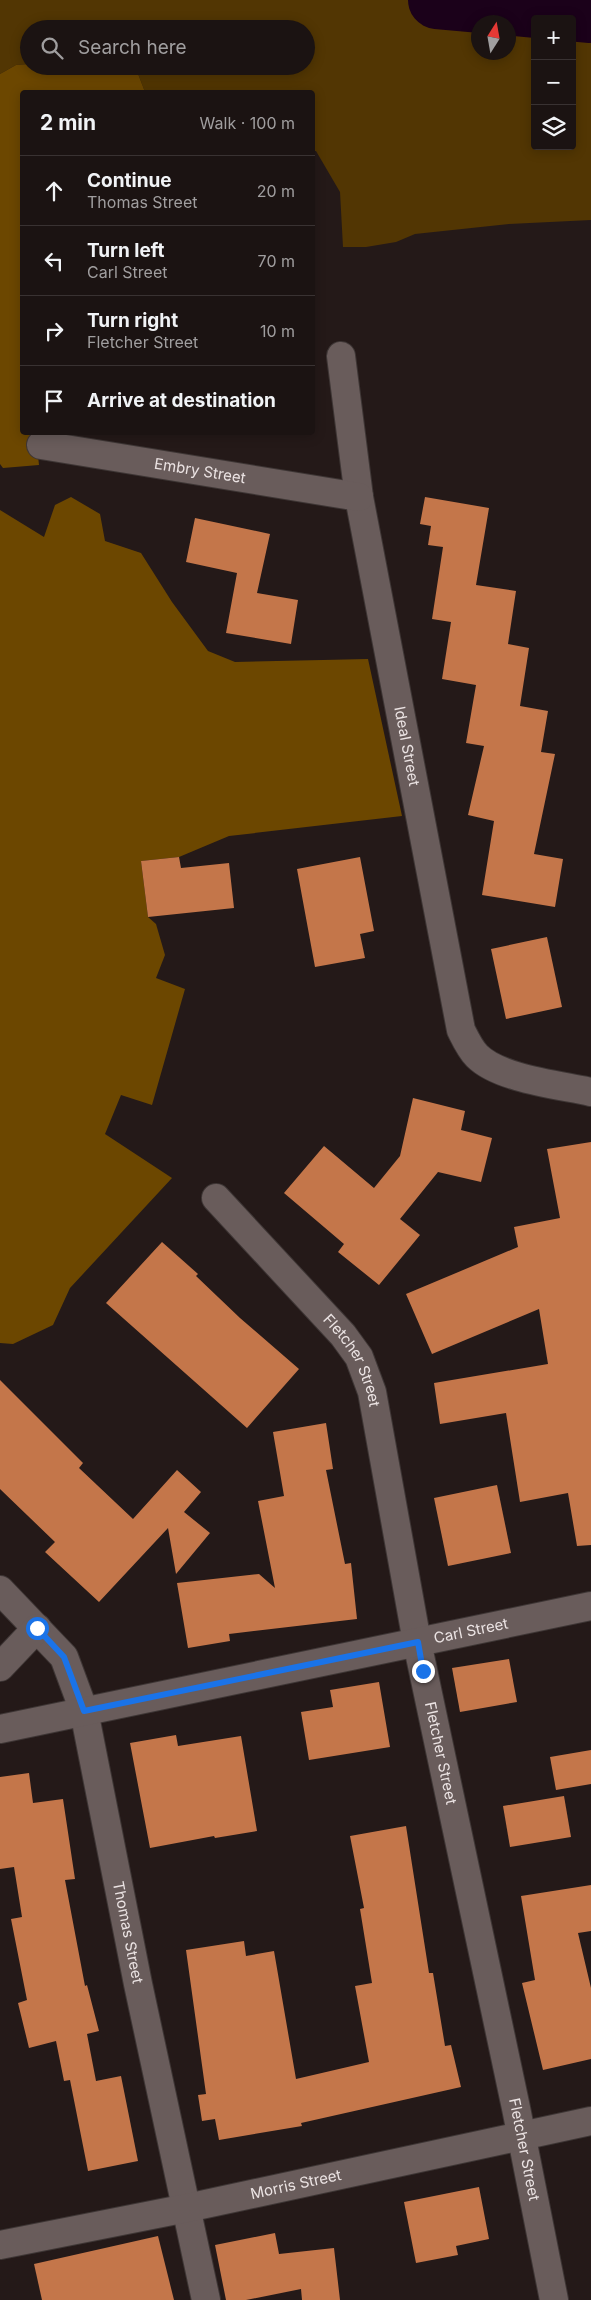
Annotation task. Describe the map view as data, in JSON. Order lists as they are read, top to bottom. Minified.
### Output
{"streets":{"street":["Embry Street","Ideal Street","Fletcher Street","Carl Street","Thomas Street","Morris Street"]},"crossings":[["Embry Street","Ideal Street"],["Fletcher Street","Carl Street"],["Fletcher Street","Morris Street"],["Carl Street","Thomas Street"],["Thomas Street","Morris Street"]],"north":"top","page":{"map_buttons":["+","−"],"search":"Search here","heading":["2 min","Walk · 100 m"],"list":[["Continue","Thomas Street","20 m"],["Turn left","Carl Street","70 m"],["Turn right","Fletcher Street","10 m"],"Arrive at destination"]}}
